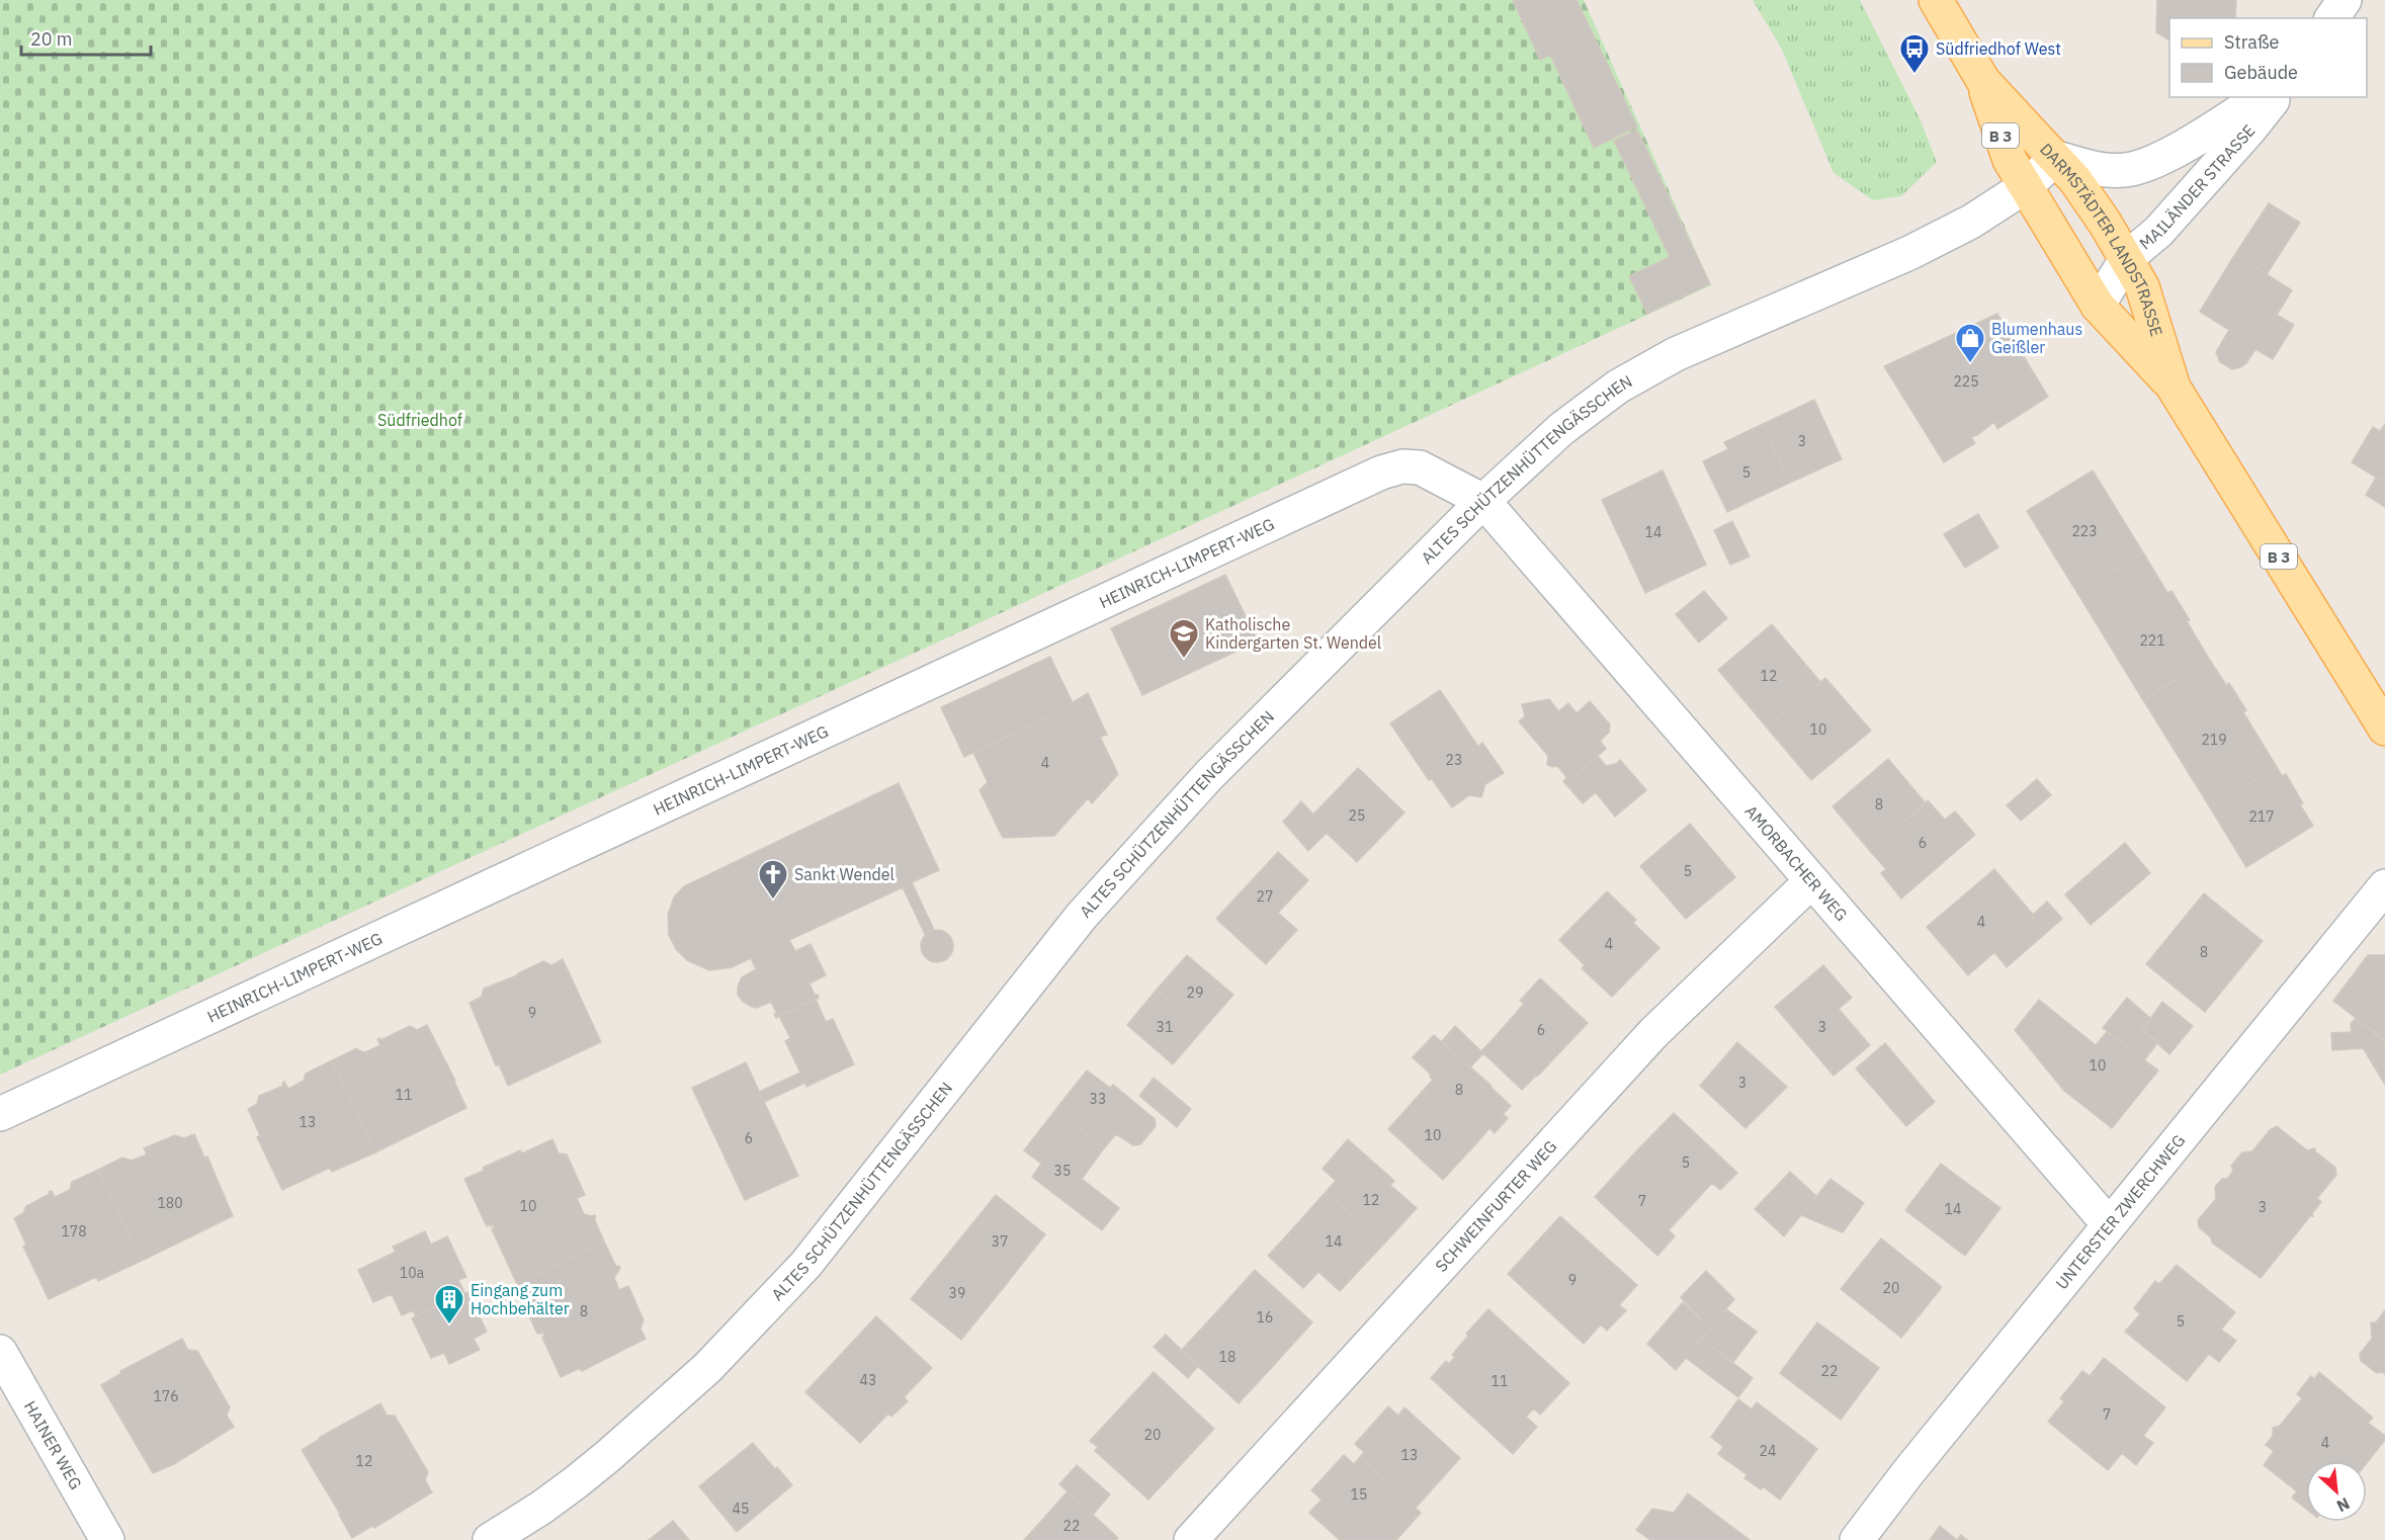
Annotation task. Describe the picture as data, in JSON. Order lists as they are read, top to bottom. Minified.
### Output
{"streets":{"main road":["B 3","DARMSTÄDTER LANDSTRASSE"],"street":["MAILÄNDER STRASSE","ALTES SCHÜTZENHÜTTENGÄSSCHEN","HEINRICH-LIMPERT-WEG","AMORBACHER WEG","SCHWEINFURTER WEG","UNTERSTER ZWERCHWEG","HAINER WEG"]},"crossings":[["MAILÄNDER STRASSE","DARMSTÄDTER LANDSTRASSE"],["DARMSTÄDTER LANDSTRASSE","ALTES SCHÜTZENHÜTTENGÄSSCHEN"],["ALTES SCHÜTZENHÜTTENGÄSSCHEN","HEINRICH-LIMPERT-WEG"],["ALTES SCHÜTZENHÜTTENGÄSSCHEN","AMORBACHER WEG"],["HEINRICH-LIMPERT-WEG","AMORBACHER WEG"],["AMORBACHER WEG","SCHWEINFURTER WEG"],["AMORBACHER WEG","UNTERSTER ZWERCHWEG"]],"parks":["Südfriedhof"],"places":{"bus stop":["Südfriedhof West"],"shop":["Blumenhaus Geißler"],"school or university":["Katholische Kindergarten St. Wendel"],"church":["Sankt Wendel"],"building":["Eingang zum Hochbehälter"]},"house_numbers":["225","3","5","223","14","221","12","10","219","23","4","8","25","217","6","5","27","4","4","8","29","9","31","3","6","10","3","8","11","33","13","10","6","5","35","12","7","180","10","3","14","178","37","14","10a","9","20","39","8","16","5","18","22","43","11","176","7","20","4","24","13","12","15","45","22"],"legend":["Straße","Gebäude"],"scale_bar":"20 m","north":"bottom right"}
